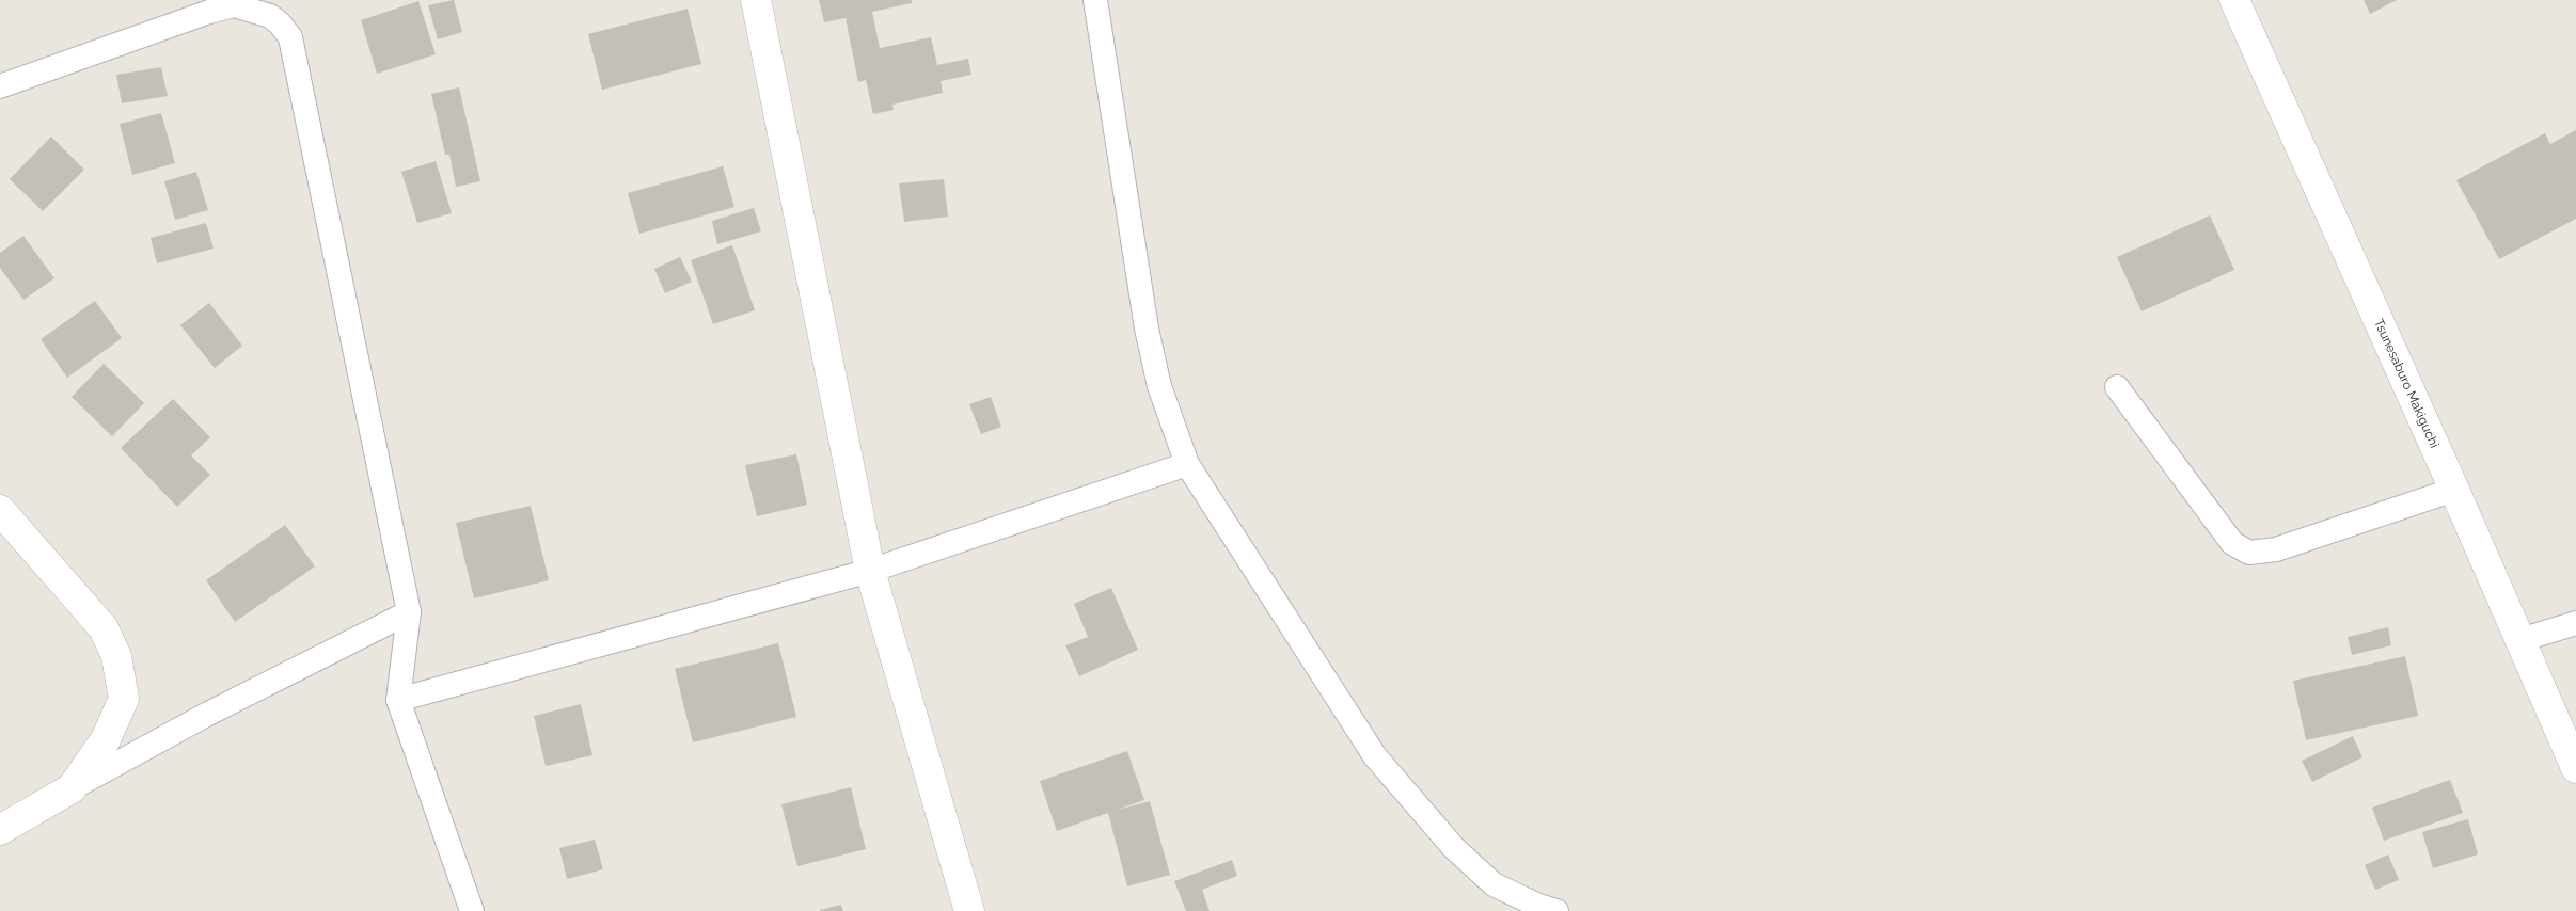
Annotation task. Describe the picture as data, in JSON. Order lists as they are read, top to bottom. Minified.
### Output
{"streets":{"street":["Tsunesaburo Makiguchi"]}}
